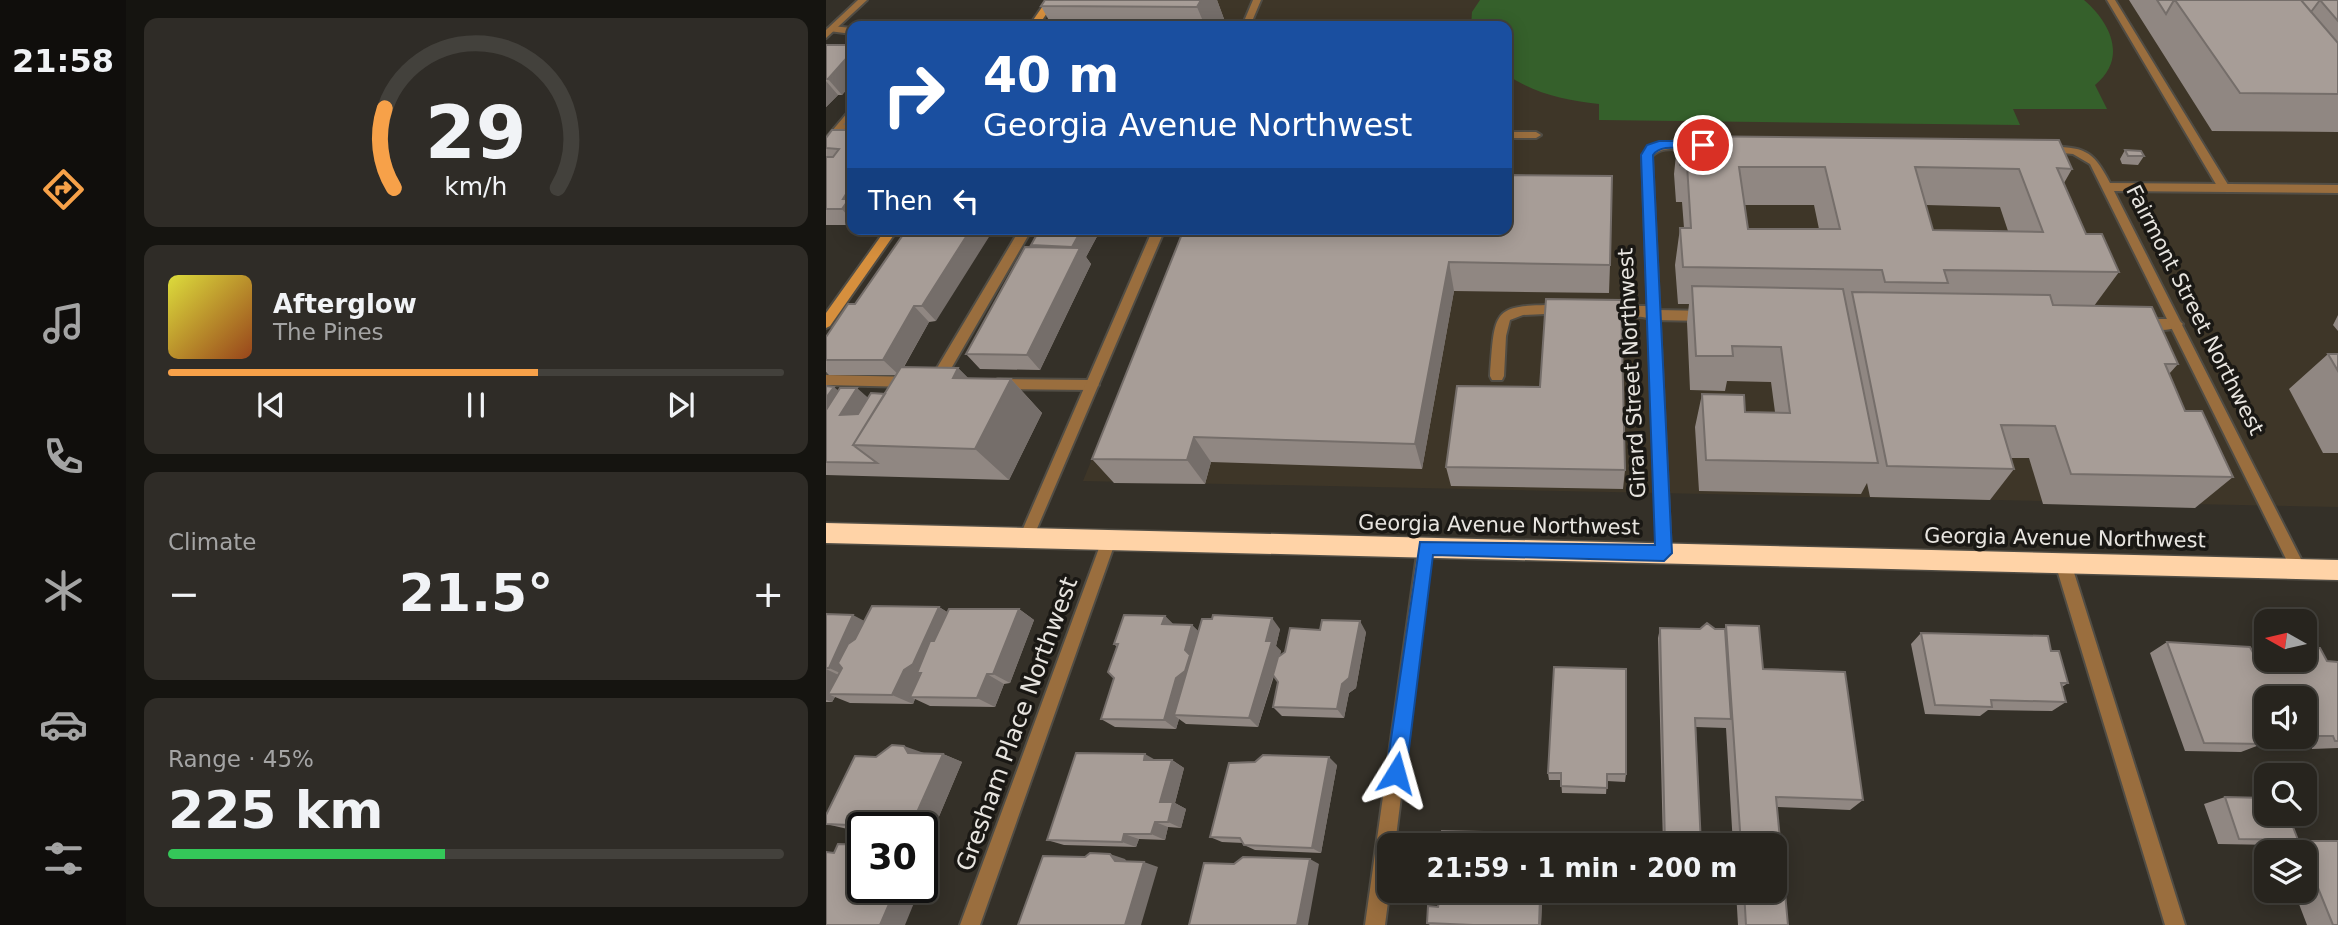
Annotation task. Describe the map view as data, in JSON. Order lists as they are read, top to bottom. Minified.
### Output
{"streets":{"highway":["Georgia Avenue Northwest"],"street":["Fairmont Street Northwest","Girard Street Northwest","Gresham Place Northwest"]},"crossings":[["Fairmont Street Northwest","Georgia Avenue Northwest"],["Girard Street Northwest","Georgia Avenue Northwest"],["Georgia Avenue Northwest","Gresham Place Northwest"]],"north":"left","page":{"tabs":"21:58","turn":["40 m","Georgia Avenue Northwest"],"then":"Then","song":["Afterglow","The Pines"],"tile":["Climate",["Range · 45%","225 km"]],"heat":["−","21.5°","+"],"limit":"30","trip":"21:59 · 1 min · 200 m","gauge":["29","km/h"]}}
